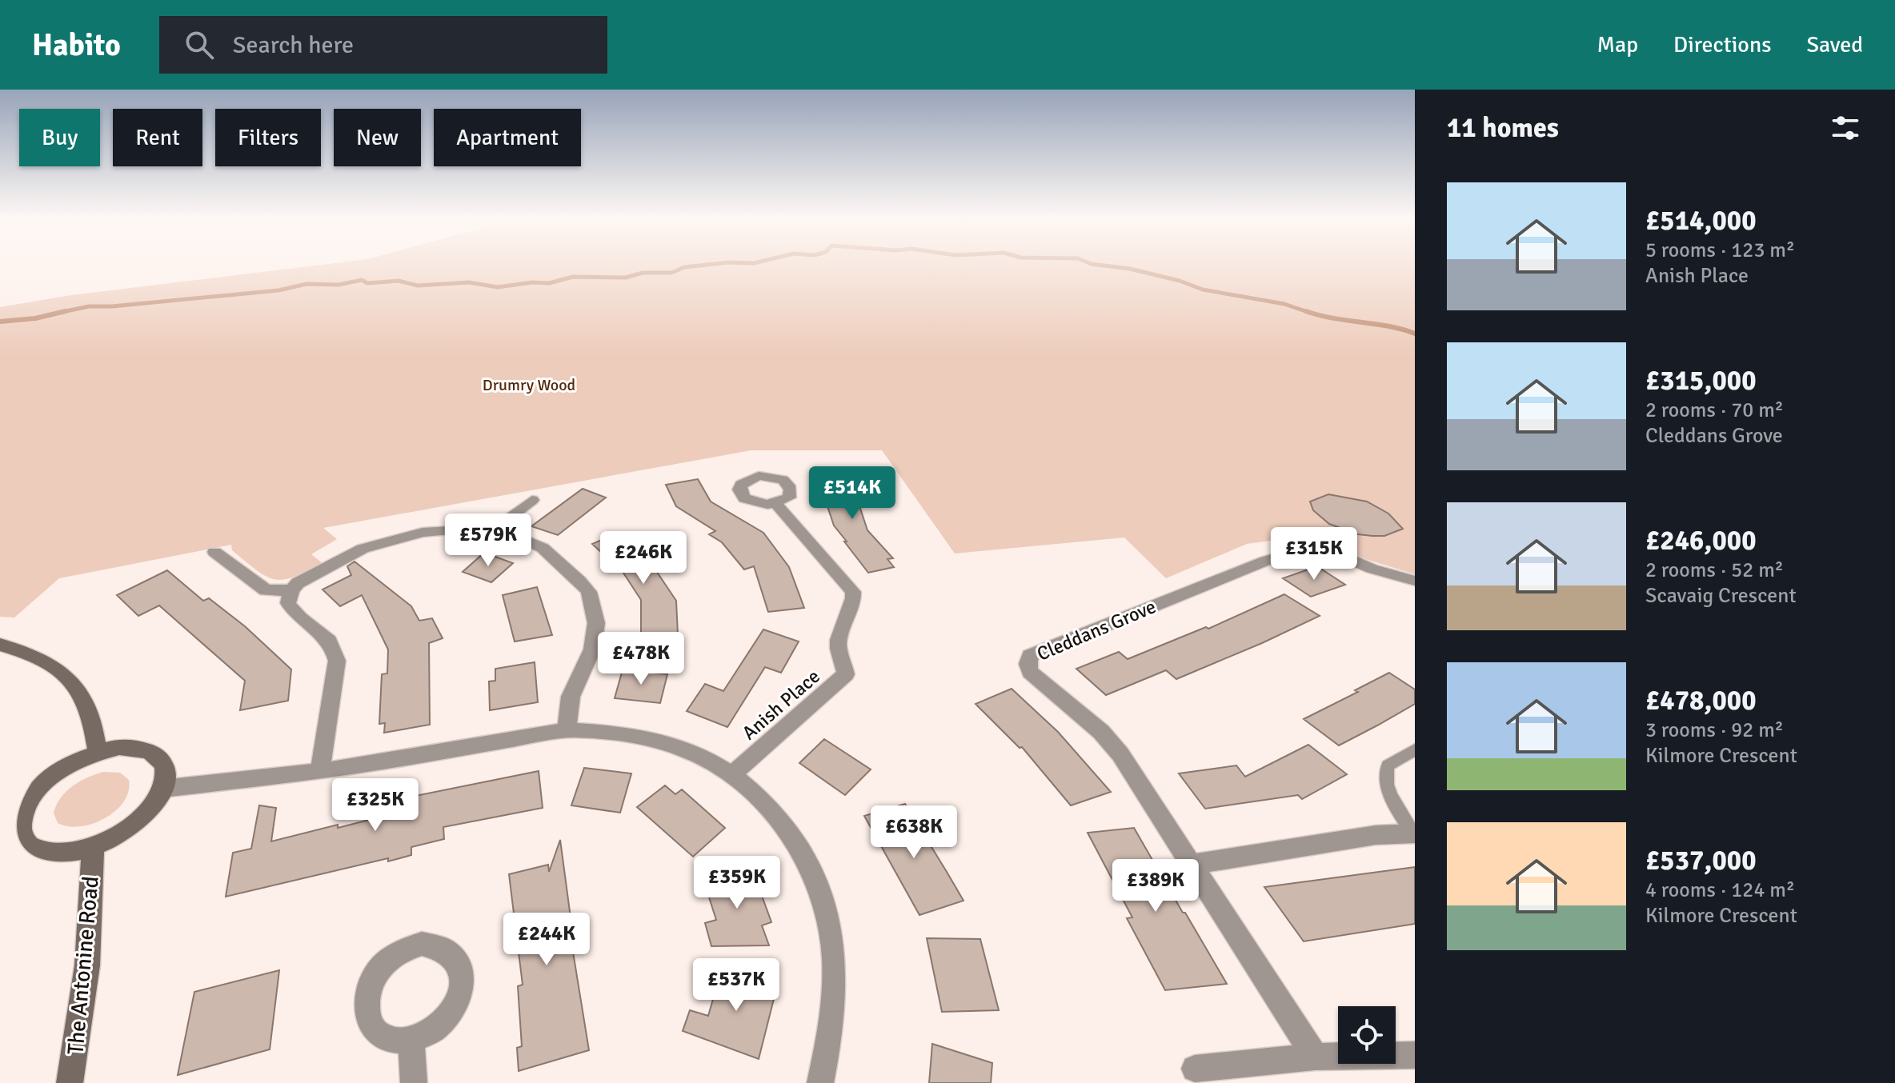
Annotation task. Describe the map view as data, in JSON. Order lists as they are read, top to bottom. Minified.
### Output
{"streets":{"street":["Cleddans Grove","Anish Place","The Antonine Road"]},"parks":["Drumry Wood"],"page":{"header":"Habito","search":"Search here","nav":["Map","Directions","Saved"],"heading":"11 homes","chip":["Buy","Rent","Filters","New","Apartment"],"list":[{"name":"£514,000","note":"5 rooms · 123 m² · Anish Place"},{"name":"£315,000","note":"2 rooms · 70 m² · Cleddans Grove"},{"name":"£246,000","note":"2 rooms · 52 m² · Scavaig Crescent"},{"name":"£478,000","note":"3 rooms · 92 m² · Kilmore Crescent"},{"name":"£537,000","note":"4 rooms · 124 m² · Kilmore Crescent"}],"price":["£514K","£579K","£315K","£246K","£478K","£325K","£638K","£359K","£389K","£244K","£537K"]}}
